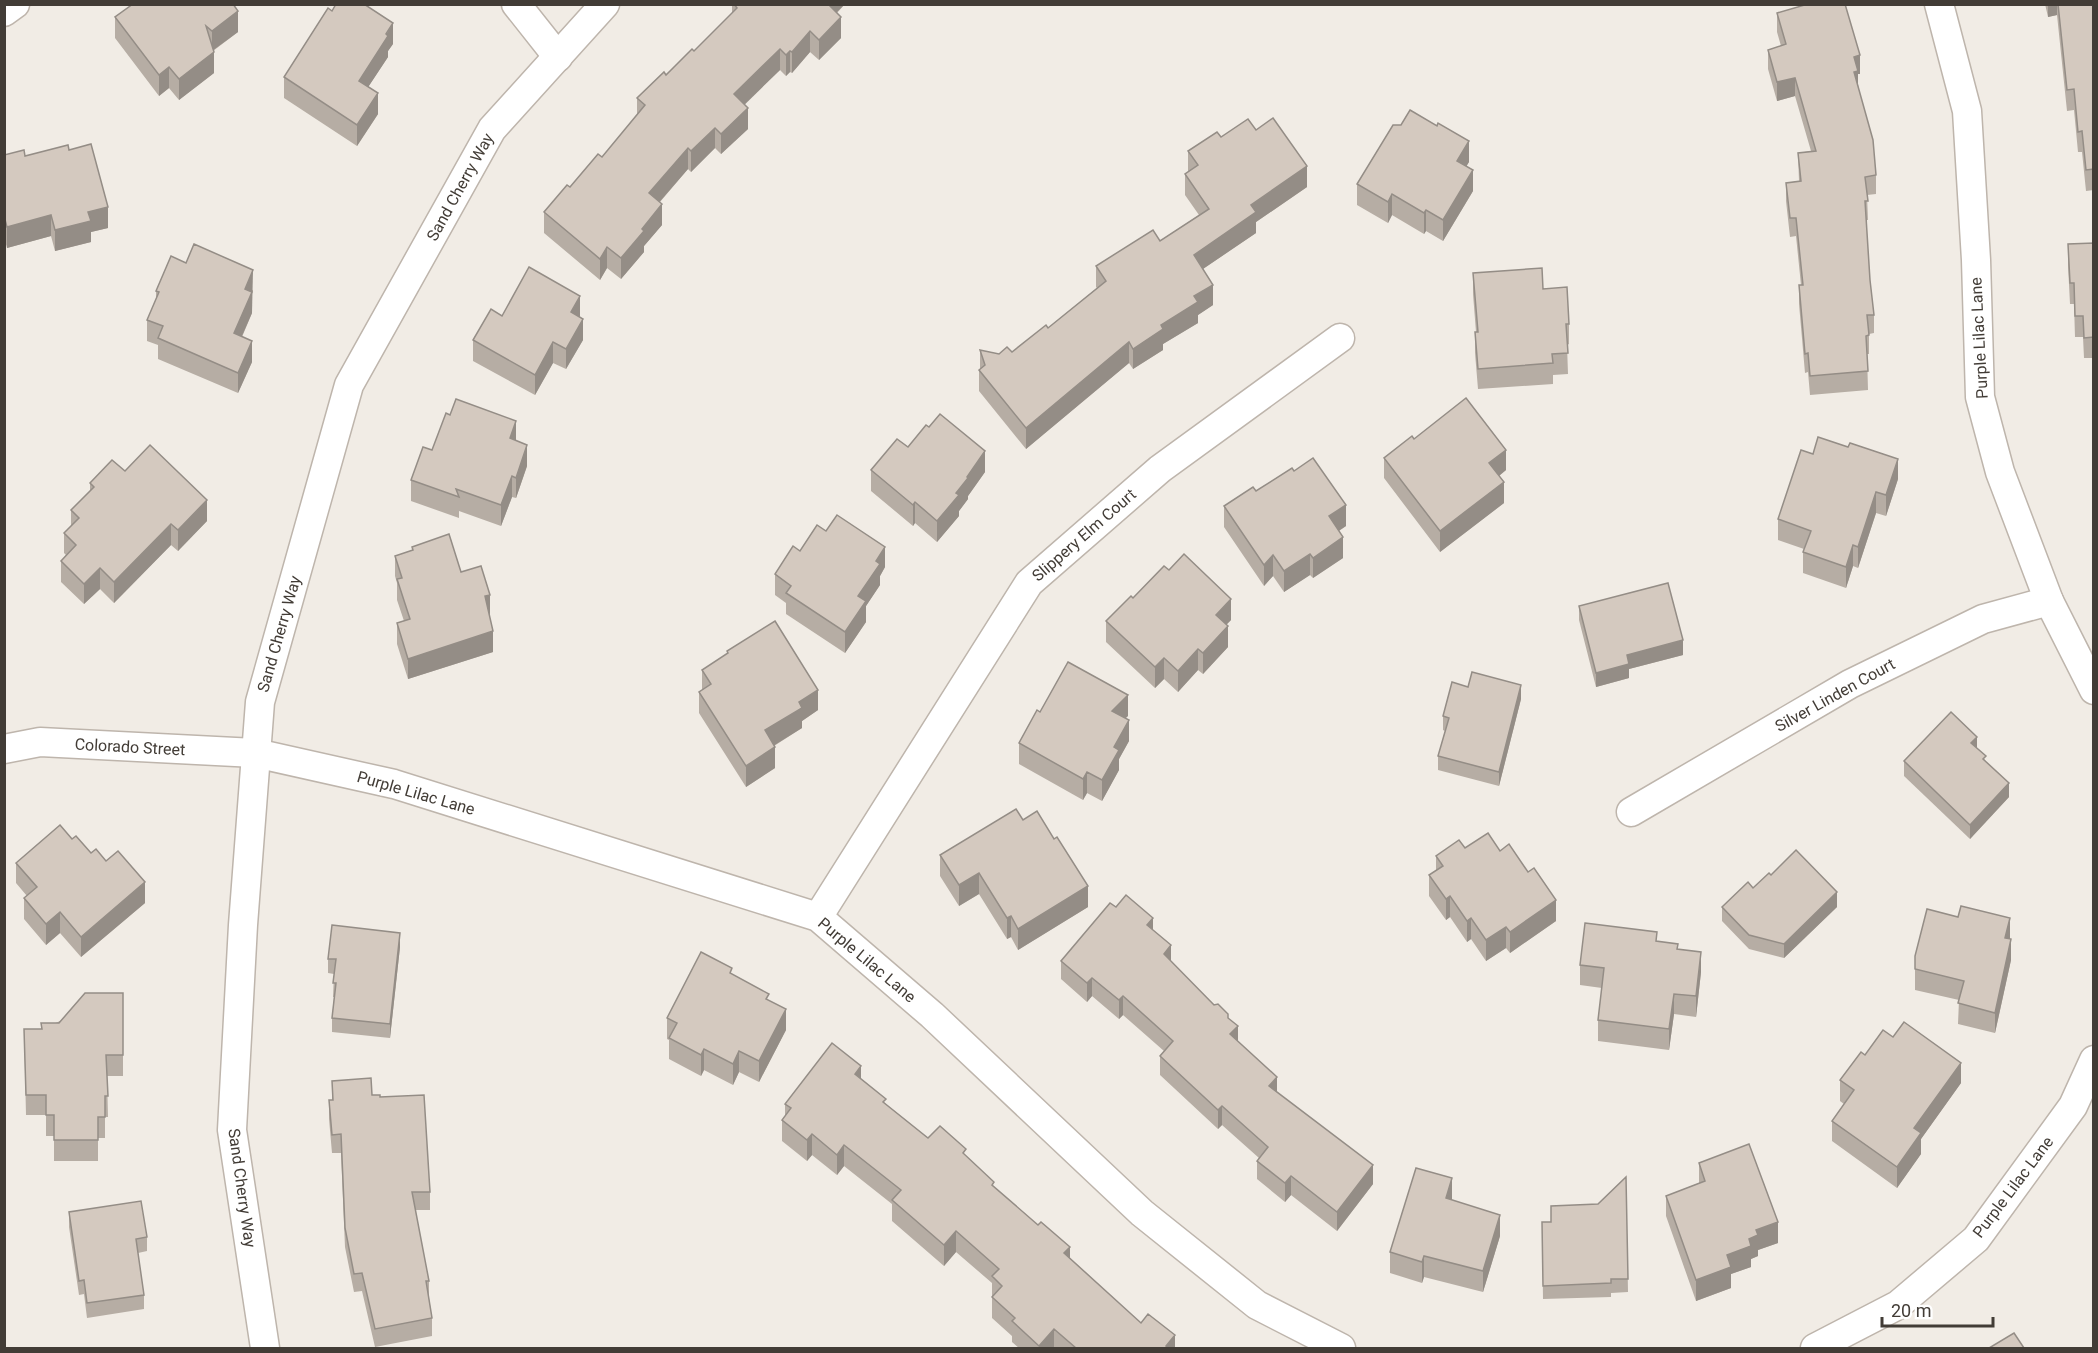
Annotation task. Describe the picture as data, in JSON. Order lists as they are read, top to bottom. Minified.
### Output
{"streets":{"street":["Sand Cherry Way","Purple Lilac Lane","Slippery Elm Court","Silver Linden Court","Colorado Street"]},"crossings":[["Sand Cherry Way","Purple Lilac Lane"],["Sand Cherry Way","Colorado Street"],["Purple Lilac Lane","Slippery Elm Court"],["Purple Lilac Lane","Silver Linden Court"],["Purple Lilac Lane","Colorado Street"]],"scale_bar":"20 m"}
